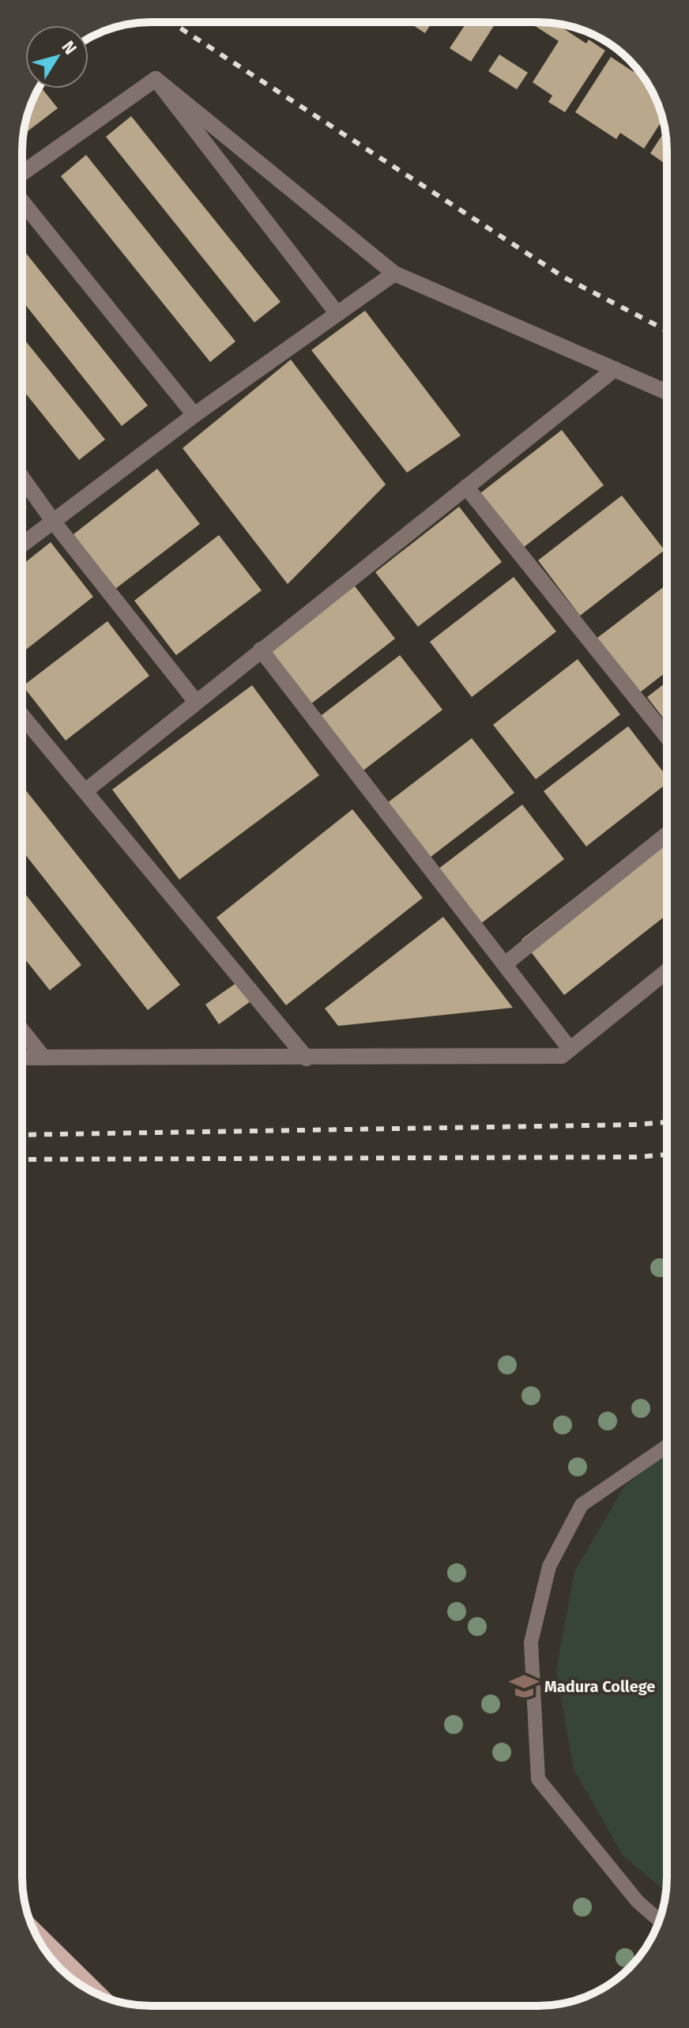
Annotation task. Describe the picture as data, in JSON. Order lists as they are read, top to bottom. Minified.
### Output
{"places":{"school or university":["Madura College"]},"north":"top right"}
